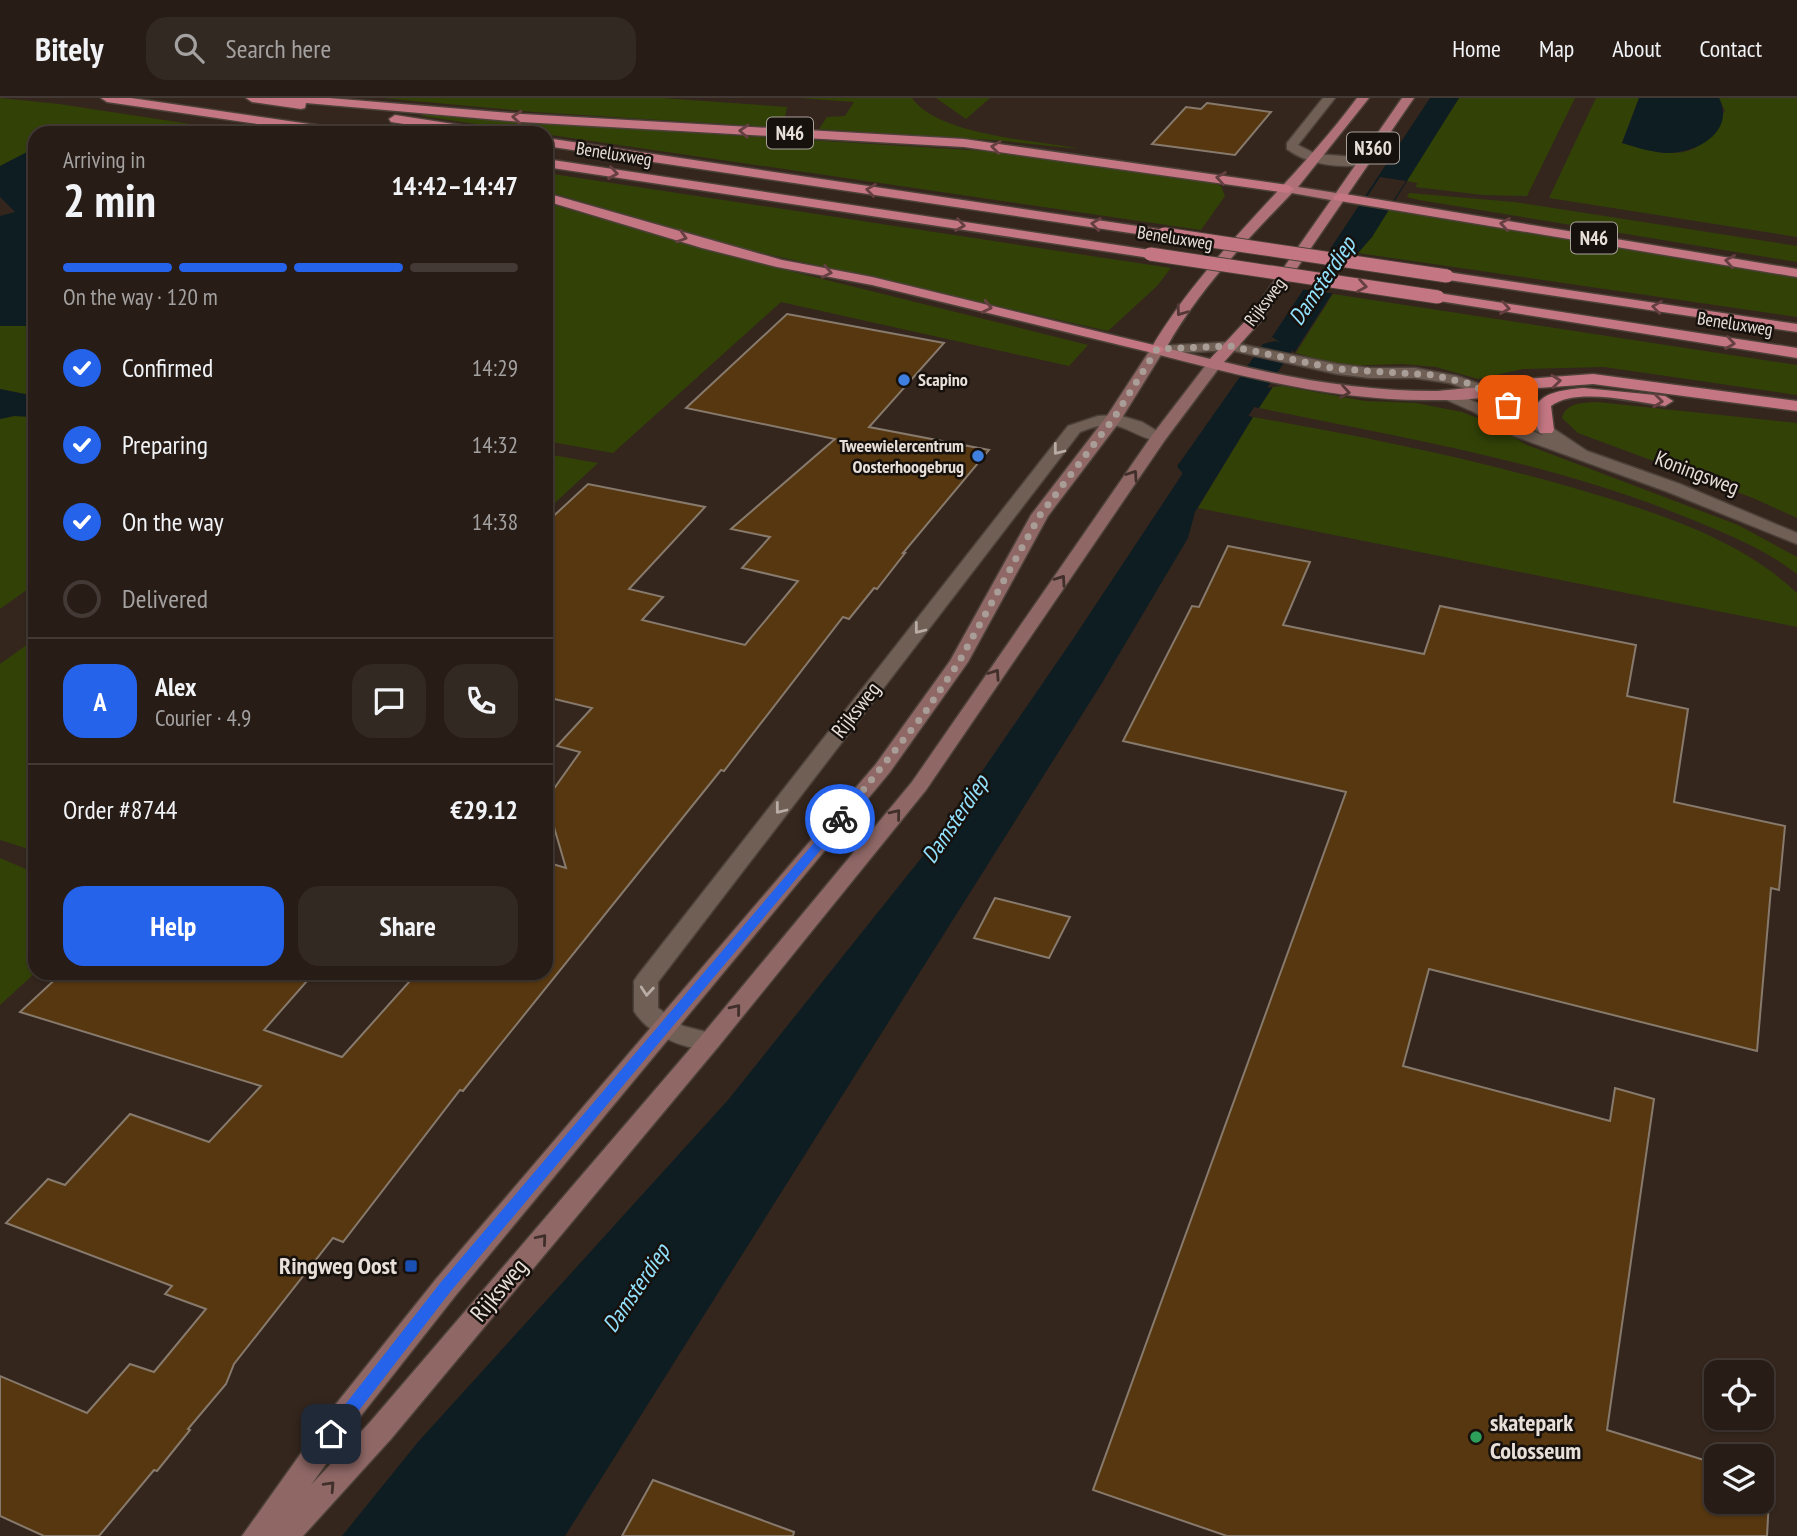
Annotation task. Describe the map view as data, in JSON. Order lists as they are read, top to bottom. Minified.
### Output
{"streets":{"highway":["N46","Beneluxweg"],"main road":["N360","Rijksweg"],"street":["Koningsweg"]},"crossings":[["N46","Rijksweg"]],"water":["Damsterdiep"],"places":{"other":["Scapino","Tweewielercentrum Oosterhoogebrug","skatepark Colosseum"],"transit":["Ringweg Oost"]},"page":{"header":"Bitely","search":"Search here","nav":["Home","Map","About","Contact"],"heading":["2 min","Arriving in","14:42–14:47"],"panel":["Alex","Courier · 4.9","Order #8744","€29.12"],"bar":"On the way · 120 m","list":[["Confirmed","14:29"],["Preparing","14:32"],["On the way","14:38"],"Delivered"],"round":"A","buttons":["Help","Share"]}}
